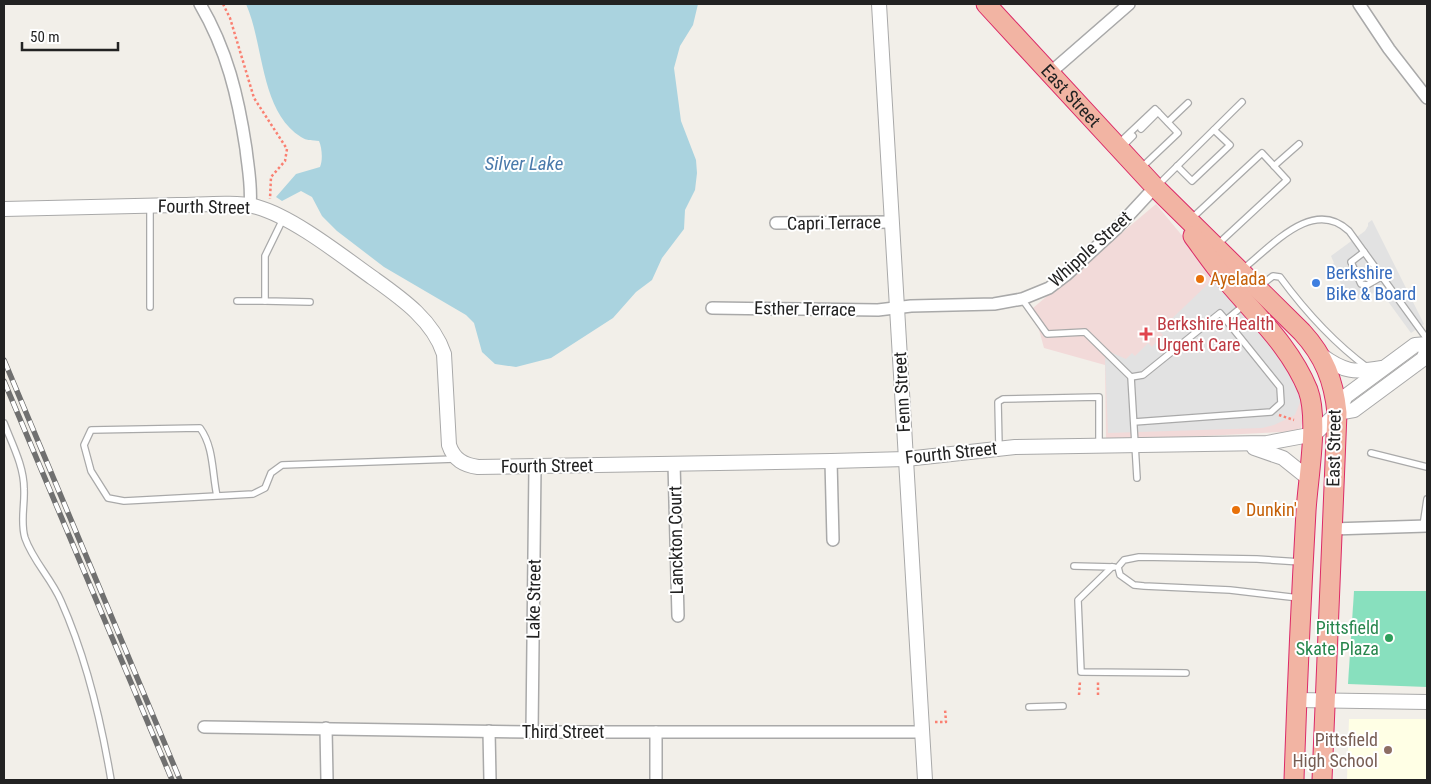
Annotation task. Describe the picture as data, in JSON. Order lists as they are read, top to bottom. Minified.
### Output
{"streets":{"highway":["East Street"],"street":["Fourth Street","Capri Terrace","Whipple Street","Esther Terrace","Fenn Street","Lanckton Court","Lake Street","Third Street"]},"crossings":[["East Street","Fourth Street"],["East Street","Whipple Street"],["Fourth Street","Fenn Street"],["Fourth Street","Lanckton Court"],["Fourth Street","Lake Street"],["Capri Terrace","Fenn Street"],["Whipple Street","Esther Terrace"],["Whipple Street","Fenn Street"],["Esther Terrace","Fenn Street"],["Fenn Street","Third Street"],["Lake Street","Third Street"]],"water":["Silver Lake"],"places":{"other":["Ayelada","Berkshire Bike & Board","Dunkin'","Pittsfield Skate Plaza","Pittsfield High School"],"health":["Berkshire Health Urgent Care"]},"scale_bar":"50 m"}
